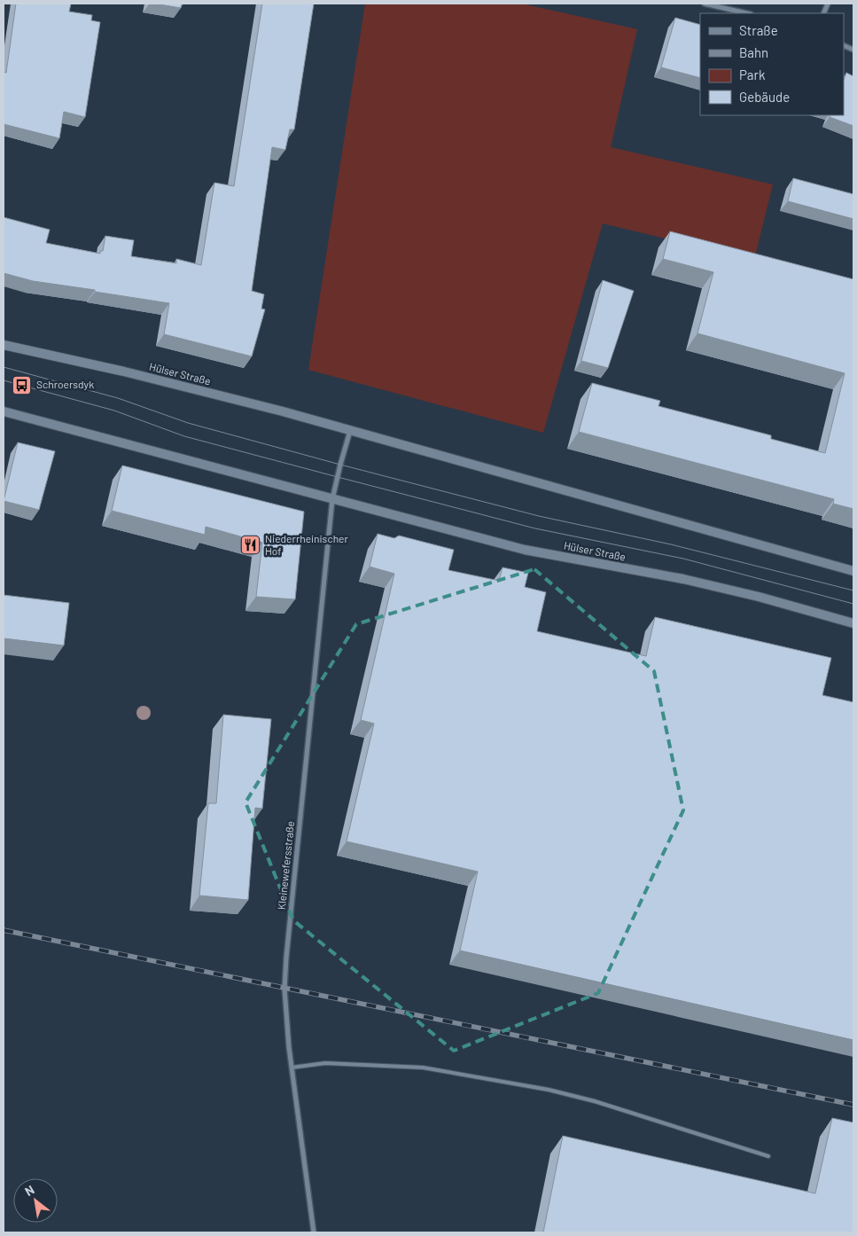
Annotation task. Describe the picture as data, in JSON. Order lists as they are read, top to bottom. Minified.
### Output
{"streets":{"street":["Hülser Straße","Kleinewefersstraße"]},"crossings":[["Hülser Straße","Kleinewefersstraße"]],"places":{"bus stop":["Schroersdyk"],"restaurant":["Niederrheinischer Hof"]},"legend":["Straße","Bahn","Park","Gebäude"],"north":"top left"}
